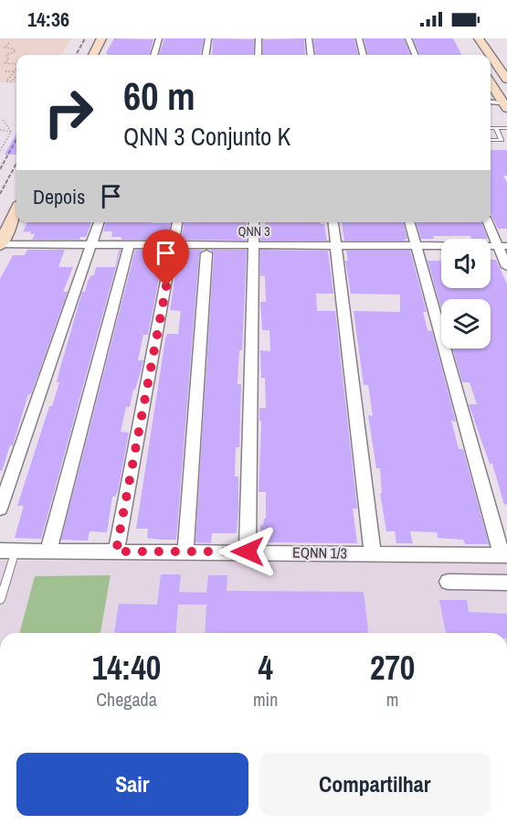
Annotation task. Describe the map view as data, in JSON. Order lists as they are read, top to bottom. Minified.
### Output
{"streets":{"street":["QNN 3","EQNN 1/3"]},"page":{"status":"14:36","turn":["60 m","QNN 3 Conjunto K"],"then":"Depois","eta":["14:40","Chegada","4","min","270","m"],"buttons":["Sair","Compartilhar"]}}
